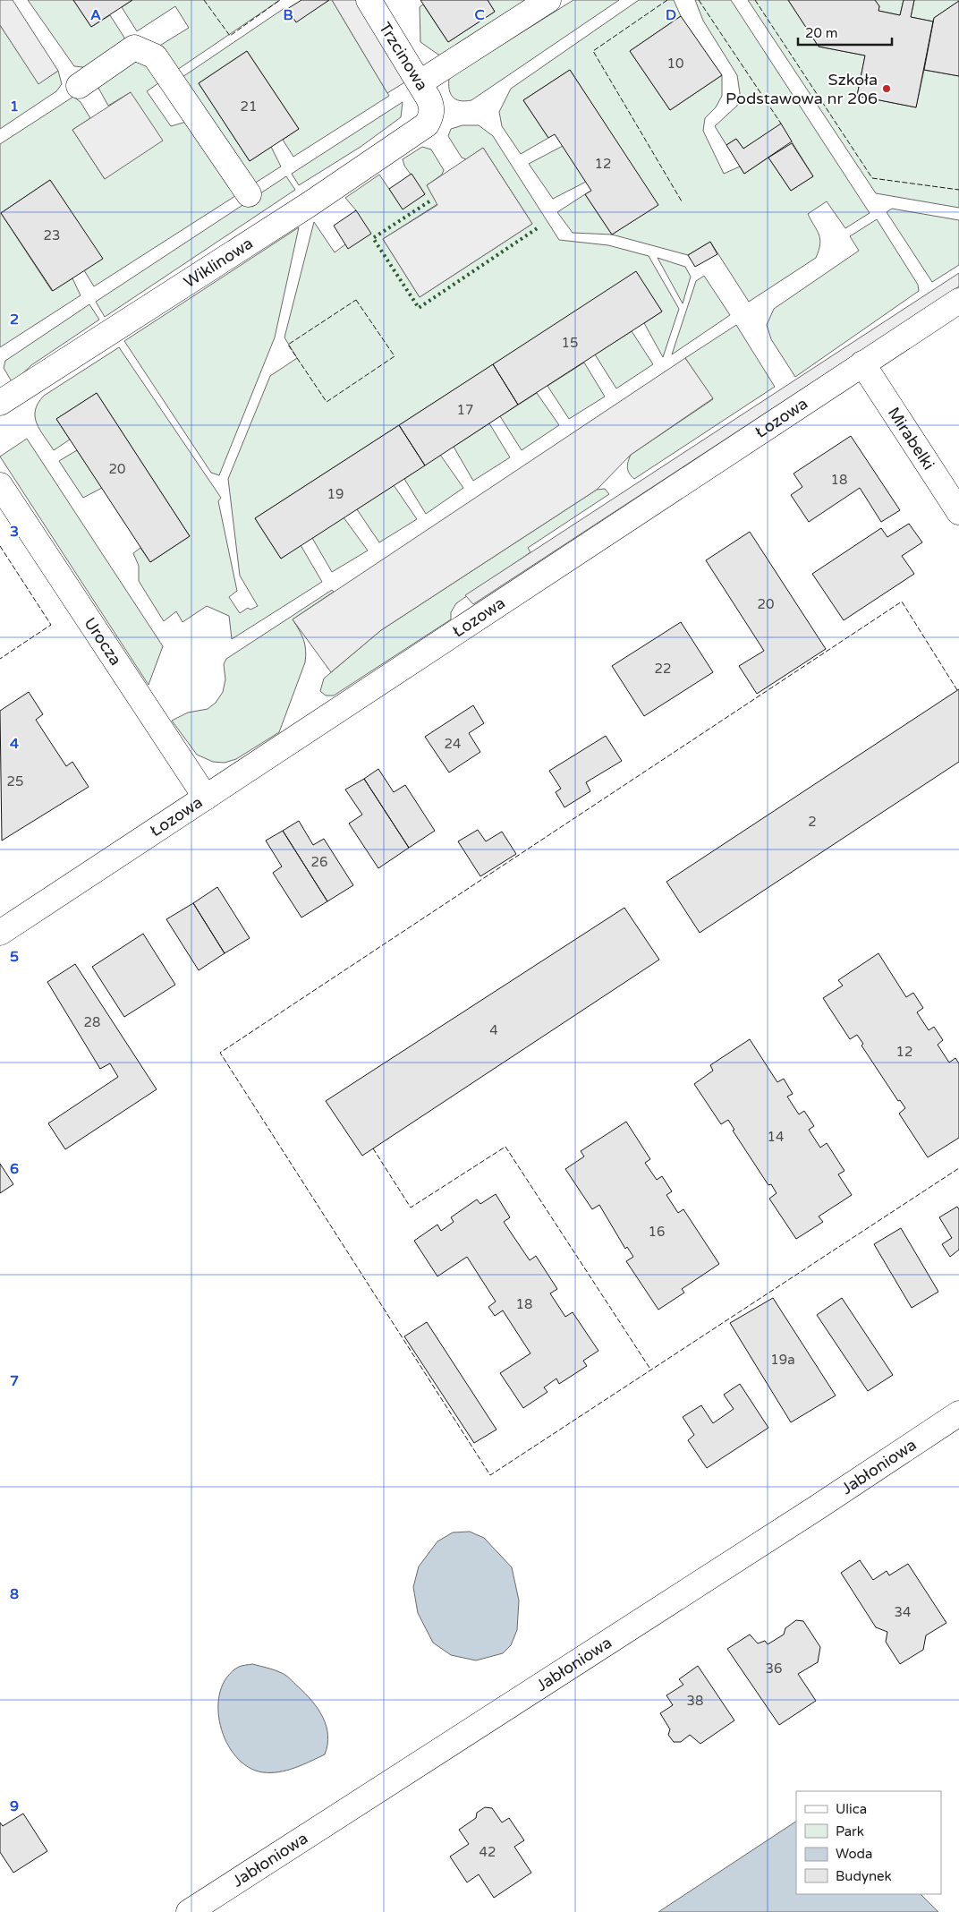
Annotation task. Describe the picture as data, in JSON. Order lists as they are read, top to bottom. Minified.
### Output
{"streets":{"street":["Trzcinowa","Wiklinowa","Łozowa","Mirabelki","Urocza","Jabłoniowa"]},"crossings":[["Trzcinowa","Wiklinowa"],["Łozowa","Mirabelki"],["Łozowa","Urocza"]],"places":["Szkoła Podstawowa nr 206"],"house_numbers":["10","21","12","23","15","17","20","18","19","20","22","24","25","2","26","28","4","12","14","16","18","19a","34","36","38","42"],"legend":["Ulica","Park","Woda","Budynek"],"scale_bar":"20 m","grid":{"columns":["A","B","C","D"],"rows":["1","2","3","4","5","6","7","8","9"]}}
